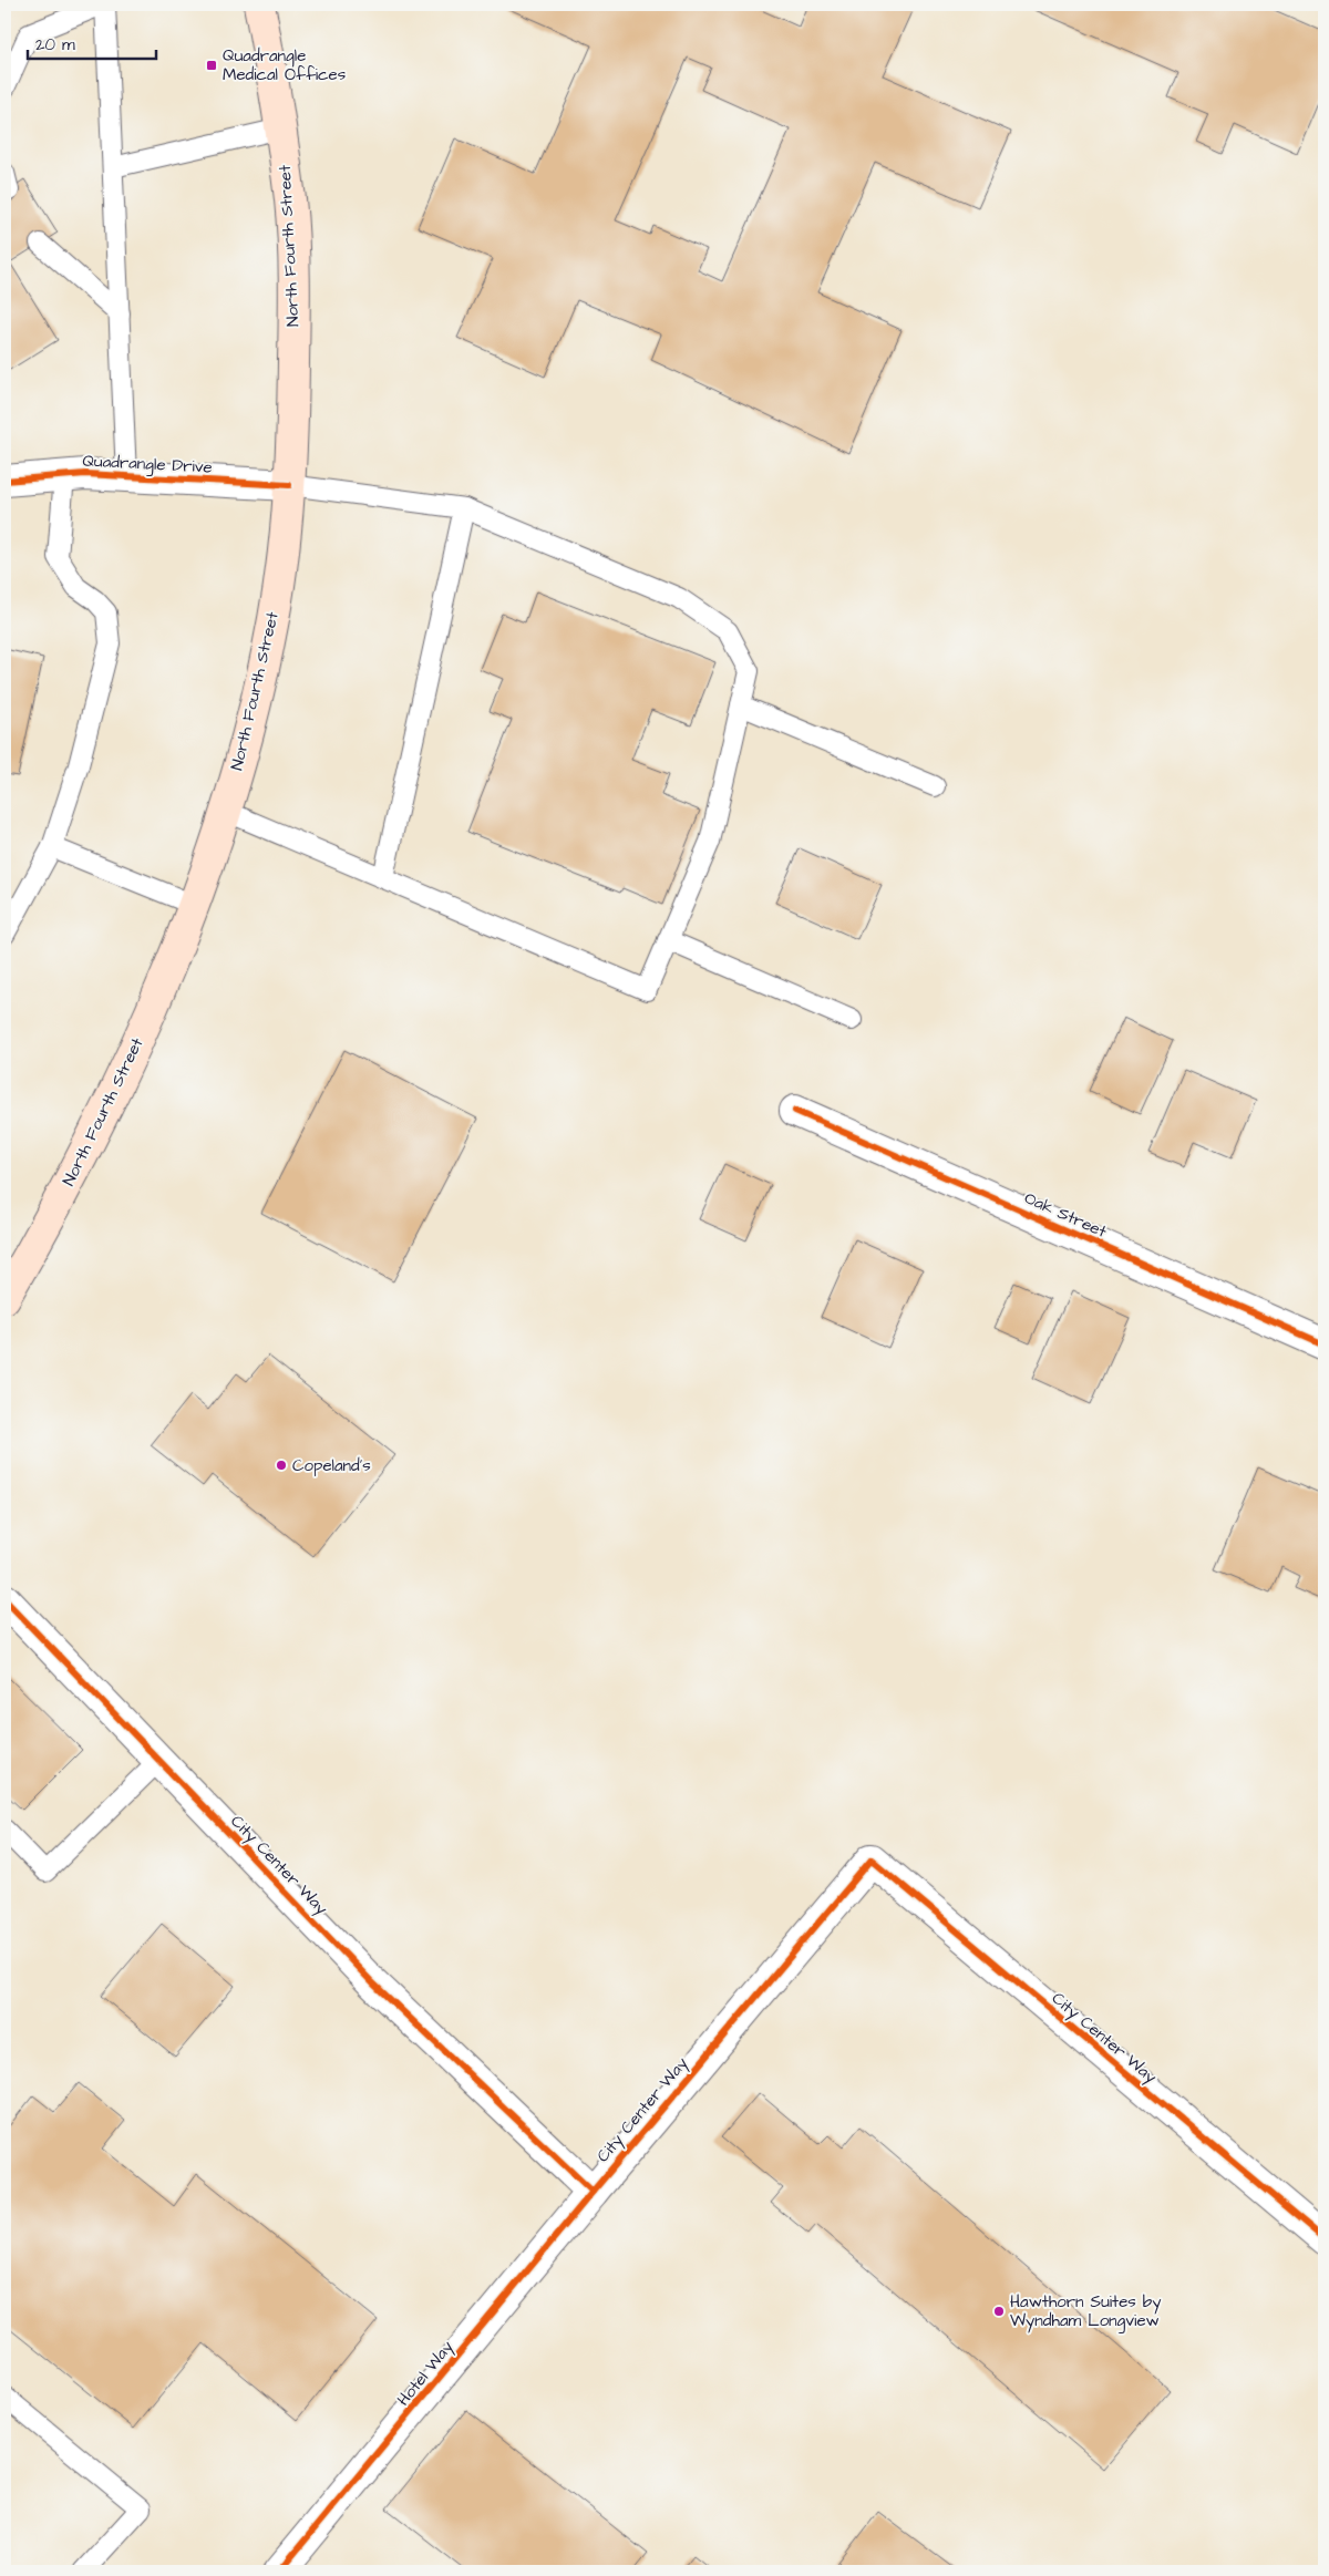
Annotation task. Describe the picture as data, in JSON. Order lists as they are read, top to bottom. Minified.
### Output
{"streets":{"main road":["North Fourth Street"],"street":["Quadrangle Drive","Oak Street","City Center Way","Hotel Way"]},"crossings":[["North Fourth Street","Quadrangle Drive"],["City Center Way","Hotel Way"]],"places":{"transit":["Quadrangle Medical Offices"],"other":["Copeland's","Hawthorn Suites by Wyndham Longview"]},"scale_bar":"20 m"}
